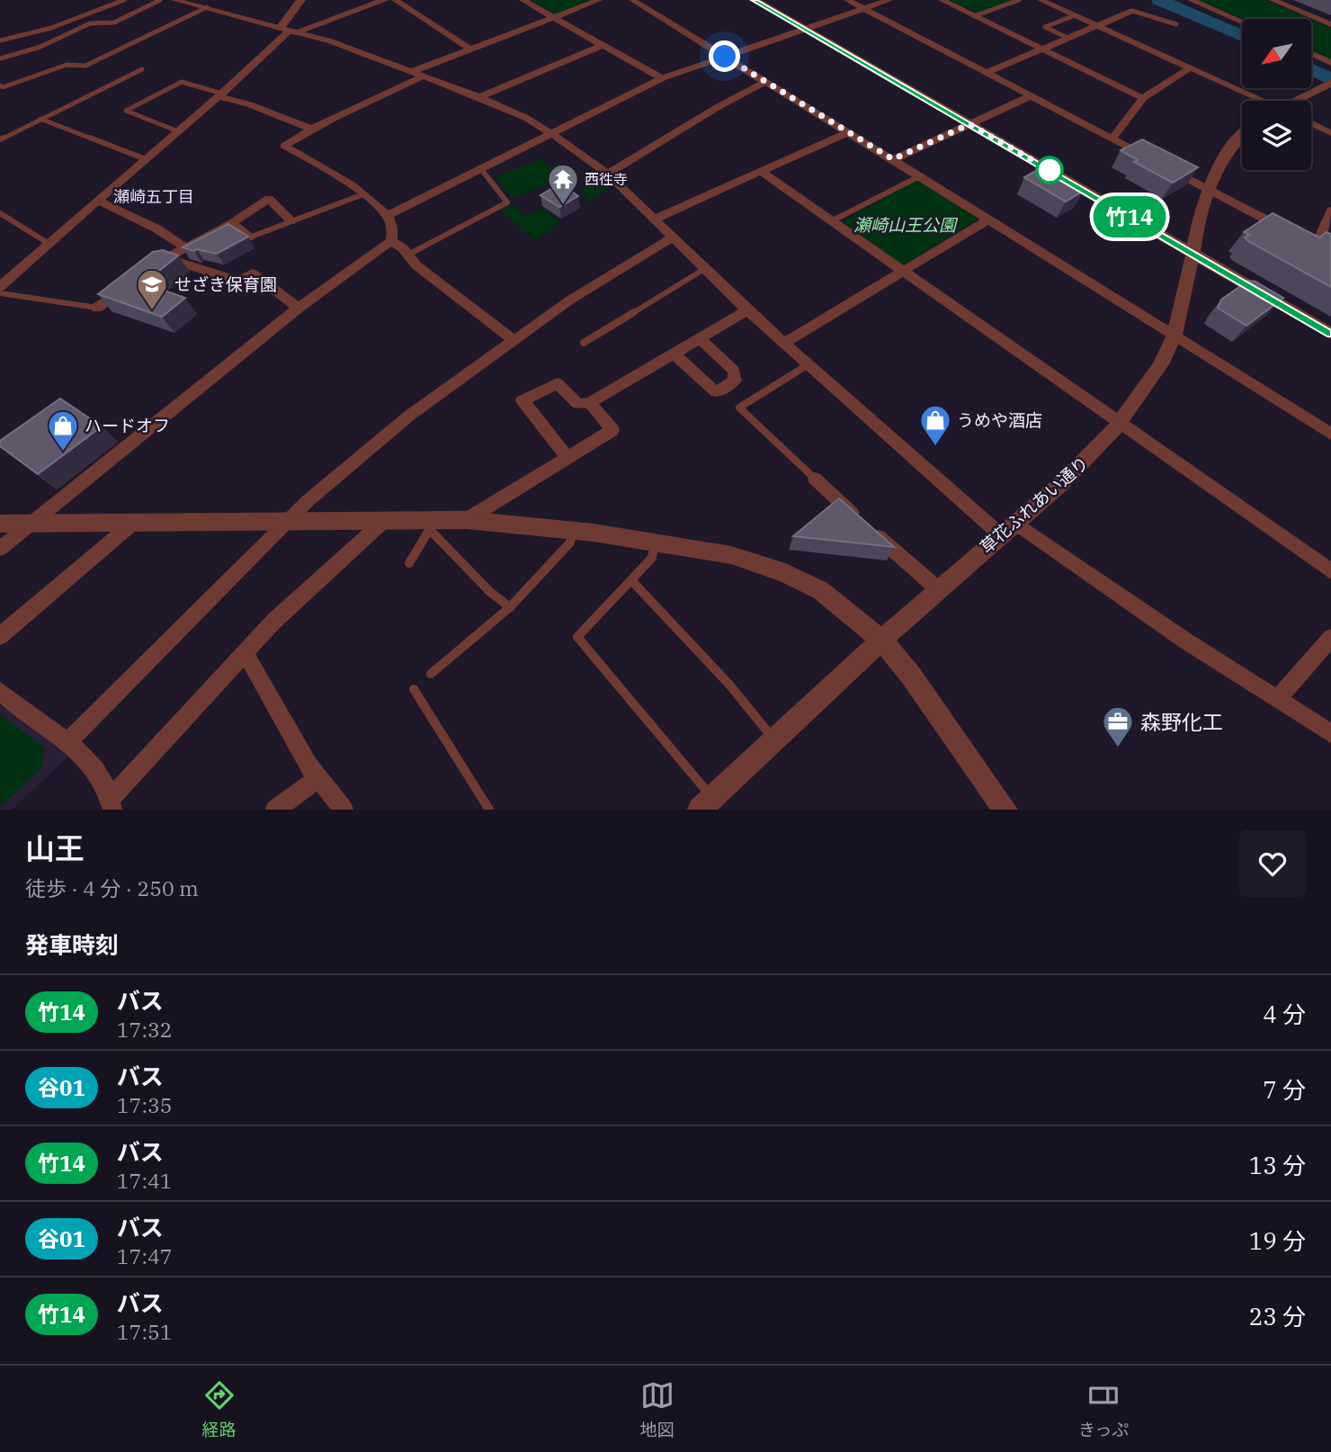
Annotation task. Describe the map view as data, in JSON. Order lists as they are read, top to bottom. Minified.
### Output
{"streets":{"street":["草花ふれあい通り"]},"districts":["瀬崎五丁目"],"parks":["瀬崎山王公園"],"places":{"temple":["西徃寺"],"school or university":["せざき保育園"],"shop":["うめや酒店","ハードオフ"],"office":["森野化工"]},"lines":["bus line 竹14"],"north":"bottom left","page":{"on_map":"竹14","heading":[["山王","徒歩 · 4 分 · 250 m"],"発車時刻"],"list":[{"mark":"竹14","name":"バス","note":"17:32","value":"4 分"},{"mark":"谷01","name":"バス","note":"17:35","value":"7 分"},{"mark":"竹14","name":"バス","note":"17:41","value":"13 分"},{"mark":"谷01","name":"バス","note":"17:47","value":"19 分"},{"mark":"竹14","name":"バス","note":"17:51","value":"23 分"}],"tabs":["経路","地図","きっぷ"]}}
